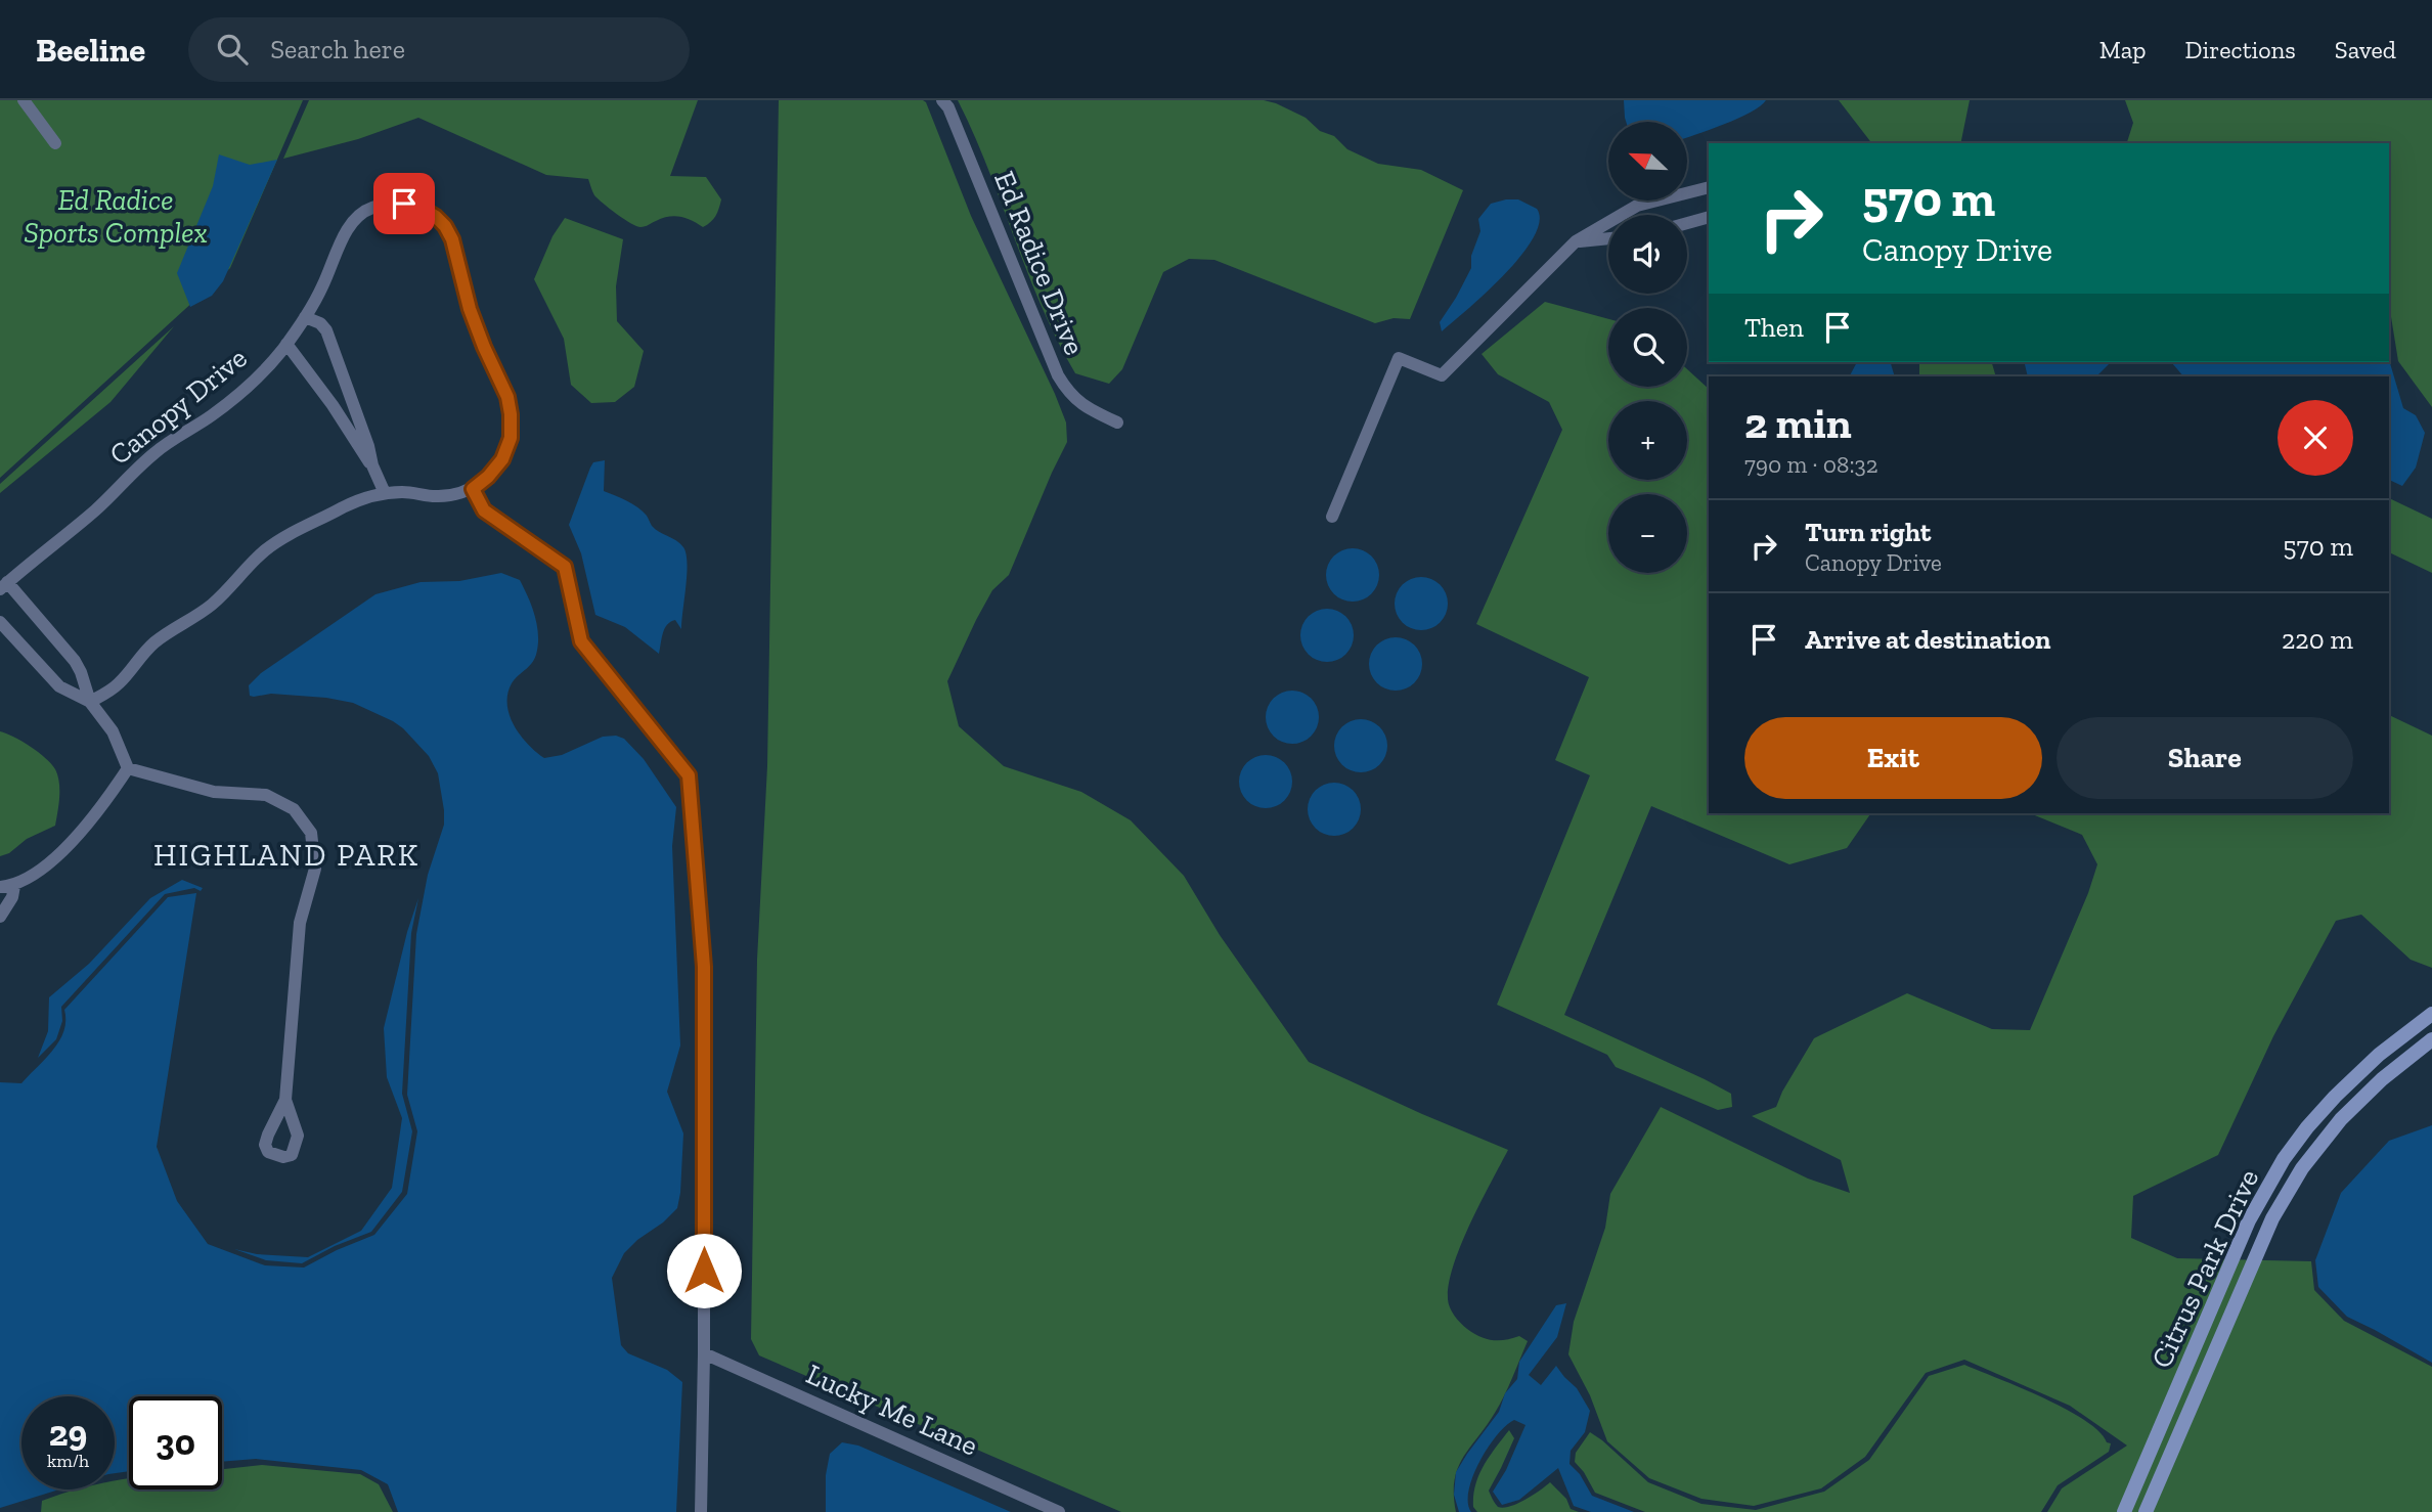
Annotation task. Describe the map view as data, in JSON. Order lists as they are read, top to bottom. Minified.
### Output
{"streets":{"street":["Ed Radice Drive","Canopy Drive","Citrus Park Drive","Lucky Me Lane"]},"districts":["HIGHLAND PARK"],"parks":["Ed Radice Sports Complex"],"north":"top left","page":{"header":"Beeline","search":"Search here","nav":["Map","Directions","Saved"],"map_buttons":["+","−"],"turn":["570 m","Canopy Drive"],"then":"Then","heading":["2 min","790 m · 08:32"],"list":[{"name":"Turn right","note":"Canopy Drive","value":"570 m"},{"name":"Arrive at destination","value":"220 m"}],"buttons":["Exit","Share"],"speed":"29 km/h","limit":"30"}}
